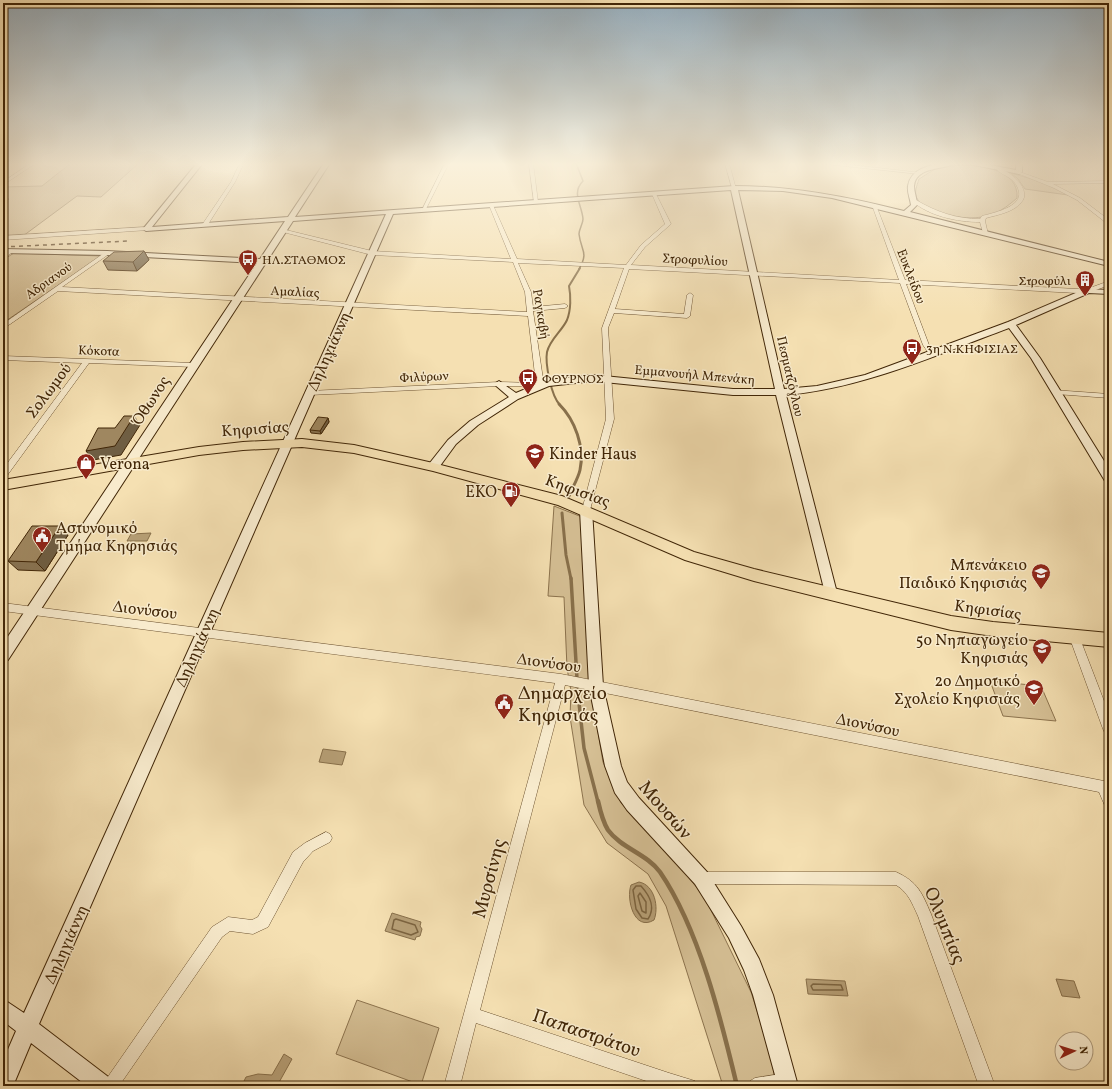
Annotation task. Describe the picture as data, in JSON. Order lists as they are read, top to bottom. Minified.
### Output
{"streets":{"main road":["Κηφισίας"],"street":["Στροφυλίου","Ευκλείδου","Αδριανού","Αμαλίας","Ραγκαβή","Κόκοτα","Δηληγιάννη","Εμμανουήλ Μπενάκη","Φιλύρων","Πεσματζόγλου","Σολωμού","Όθωνος","Διονύσου","Μουσών","Μυρσίνης","Ολυμπίας","Παπαστράτου"]},"crossings":[["Στροφυλίου","Ευκλείδου"],["Στροφυλίου","Ραγκαβή"],["Στροφυλίου","Δηληγιάννη"],["Στροφυλίου","Εμμανουήλ Μπενάκη"],["Στροφυλίου","Πεσματζόγλου"],["Στροφυλίου","Όθωνος"],["Ευκλείδου","Εμμανουήλ Μπενάκη"],["Αδριανού","Αμαλίας"],["Αμαλίας","Ραγκαβή"],["Αμαλίας","Δηληγιάννη"],["Αμαλίας","Όθωνος"],["Ραγκαβή","Εμμανουήλ Μπενάκη"],["Ραγκαβή","Φιλύρων"],["Κόκοτα","Σολωμού"],["Κόκοτα","Όθωνος"],["Δηληγιάννη","Φιλύρων"],["Δηληγιάννη","Κηφισίας"],["Δηληγιάννη","Διονύσου"],["Εμμανουήλ Μπενάκη","Φιλύρων"],["Εμμανουήλ Μπενάκη","Πεσματζόγλου"],["Εμμανουήλ Μπενάκη","Κηφισίας"],["Πεσματζόγλου","Κηφισίας"],["Όθωνος","Κηφισίας"],["Όθωνος","Διονύσου"],["Κηφισίας","Μουσών"],["Διονύσου","Μουσών"],["Διονύσου","Μυρσίνης"],["Μουσών","Ολυμπίας"],["Μυρσίνης","Παπαστράτου"]],"places":{"bus stop":["ΗΛ.ΣΤΑΘΜΟΣ","3η Ν.ΚΗΦΙΣΙΑΣ","ΦΟΥΡΝΟΣ"],"building":["Στροφύλι"],"school or university":["Kinder Haus","Μπενάκειο Παιδικό Κηφισιάς","5ο Νηπιαγωγείο Κηφισιάς","2ο Δημοτικό Σχολείο Κηφισιάς"],"shop":["Verona"],"fuel station":["EKO"],"public building":["Αστυνομικό Τμήμα Κηφησιάς","Δημαρχείο Κηφισιάς"]},"north":"right"}
